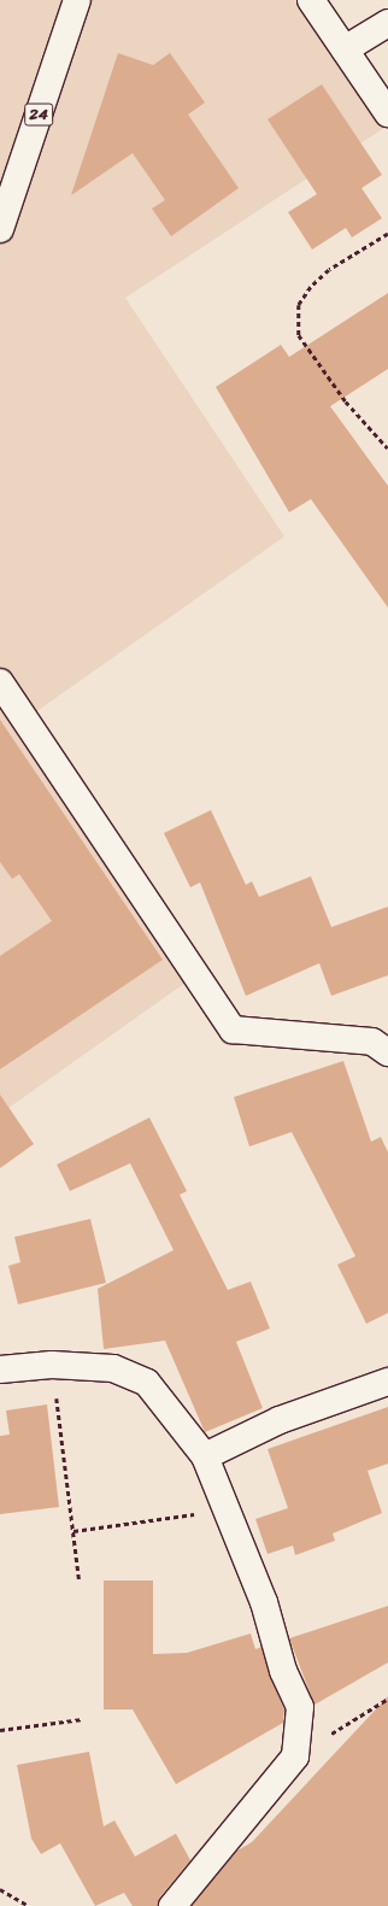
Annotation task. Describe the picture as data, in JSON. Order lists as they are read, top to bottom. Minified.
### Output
{"streets":{"street":["24"]}}
